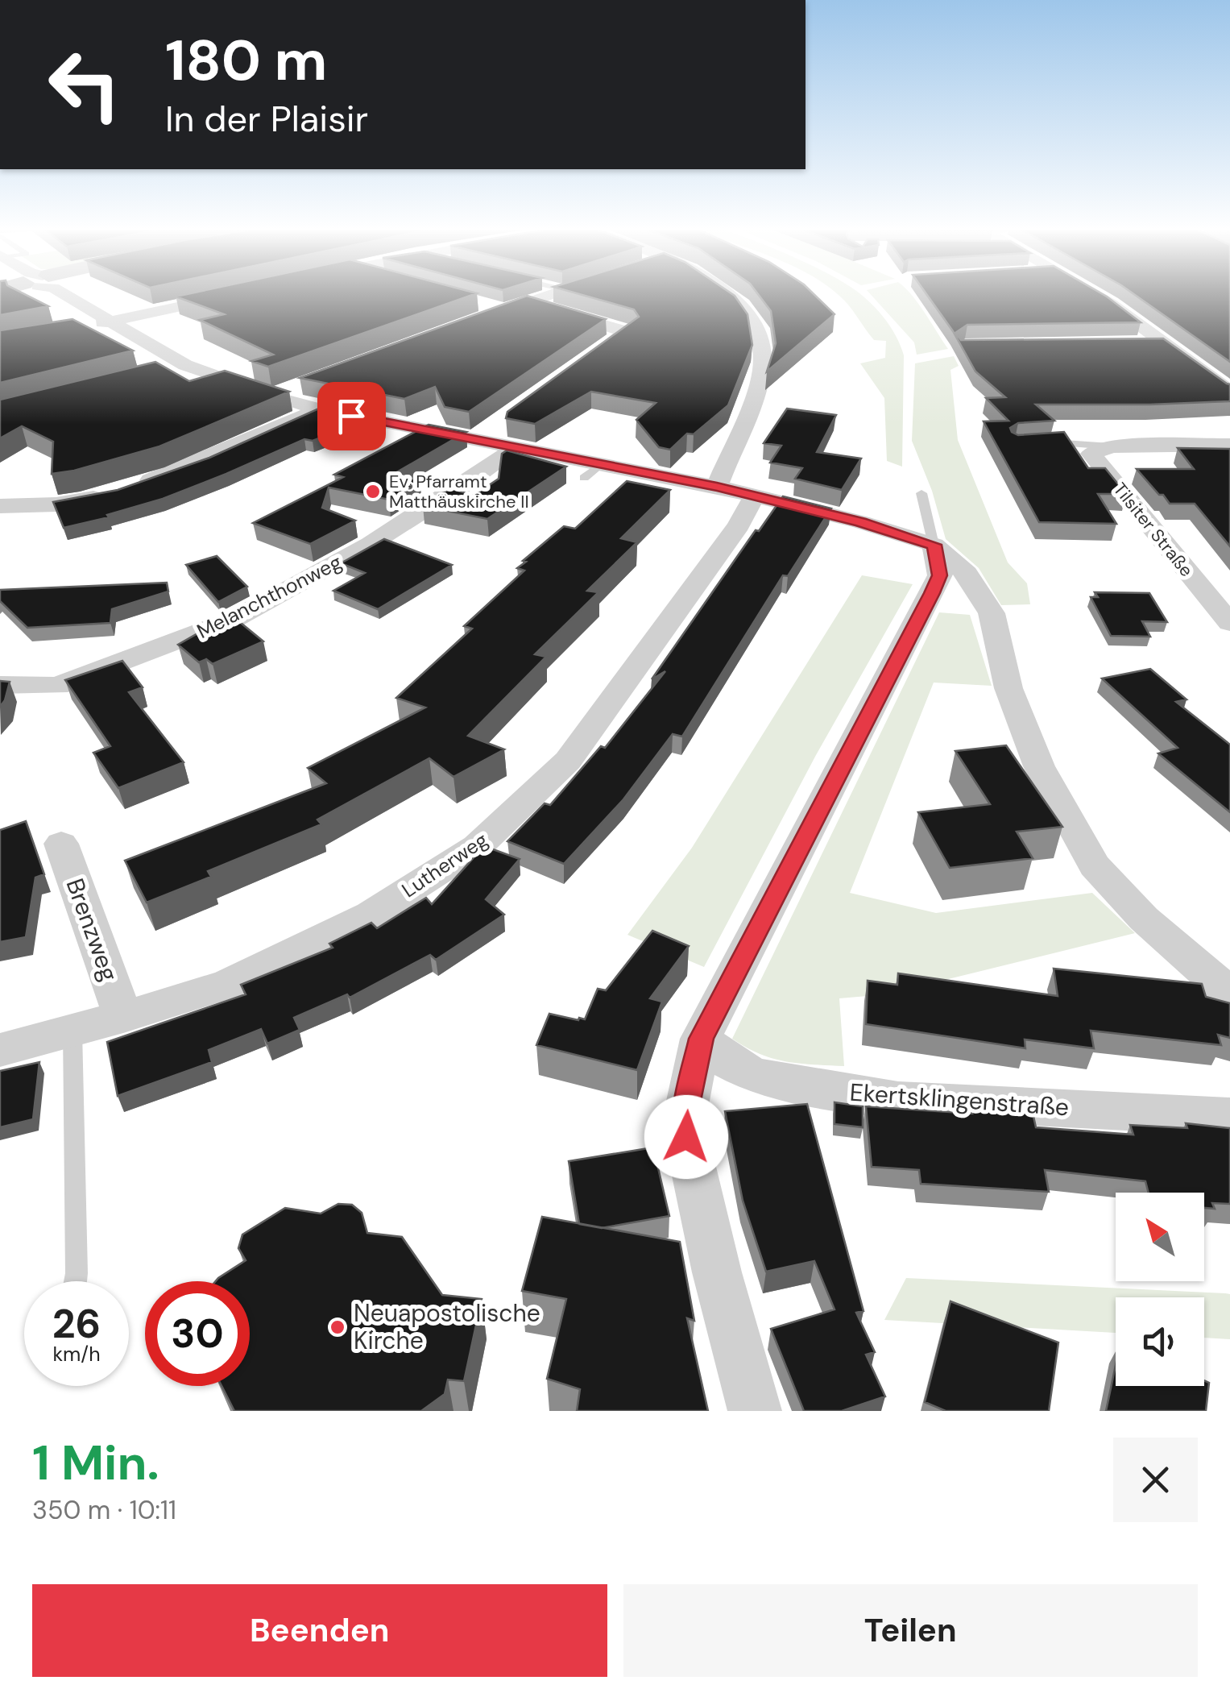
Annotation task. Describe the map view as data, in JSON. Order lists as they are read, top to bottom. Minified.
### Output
{"streets":{"street":["Tilsiter Straße","Melanchthonweg","Lutherweg","Brenzweg","Ekertsklingenstraße"]},"crossings":[["Lutherweg","Brenzweg"]],"places":["Ev. Pfarramt Matthäuskirche II","Neuapostolische Kirche"],"north":"top left","page":{"turn":["180 m","In der Plaisir"],"speed":"26 km/h","limit":"30","heading":["1 Min.","350 m · 10:11"],"buttons":["Beenden","Teilen"]}}
